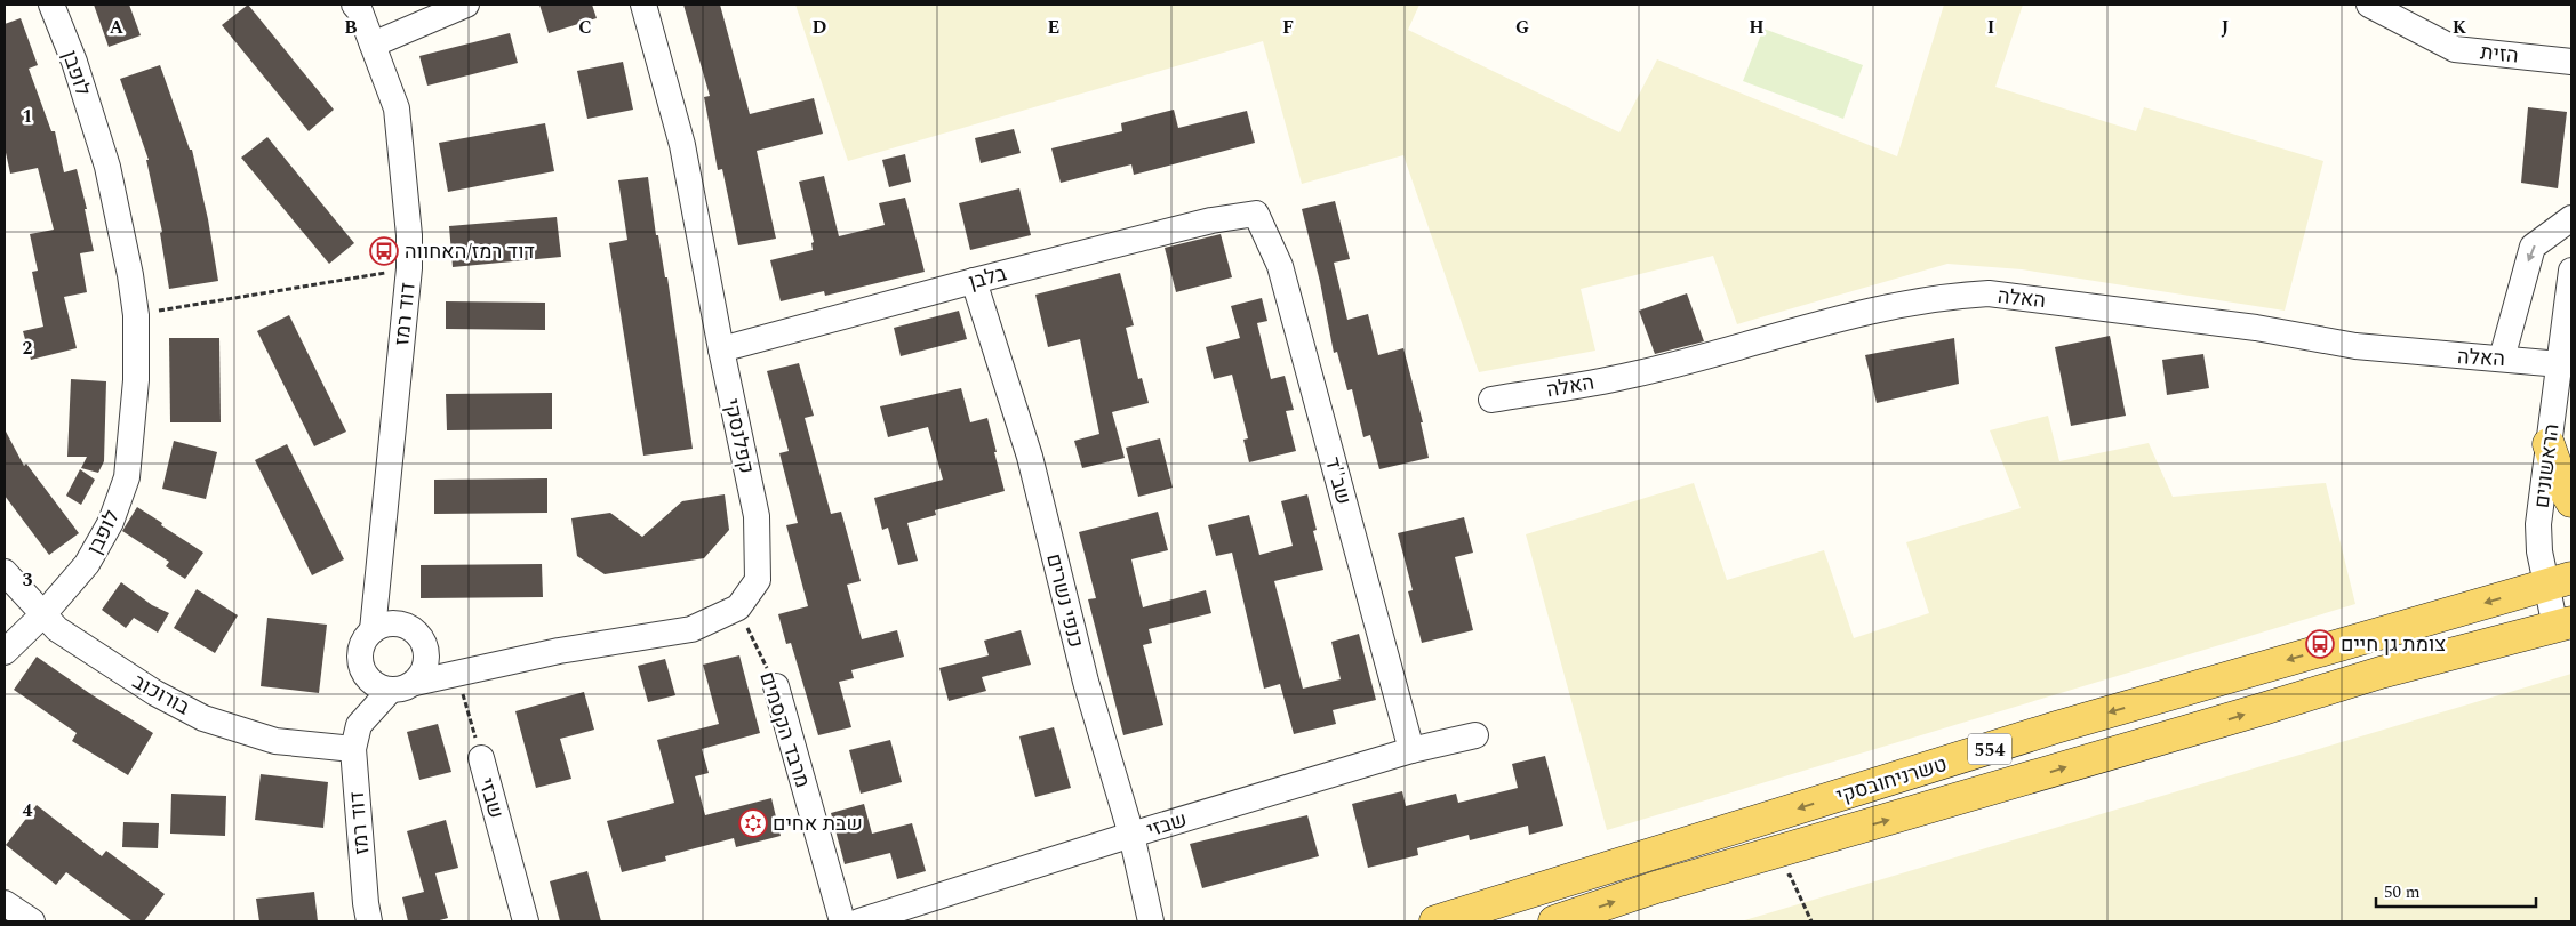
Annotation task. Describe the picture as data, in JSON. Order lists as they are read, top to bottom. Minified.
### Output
{"streets":{"main road":["554","טשרניחובסקי"],"street":["הזית","לופבן","בלבן","האלה","דוד רמז","קפלנסקי","הראשונים","שב''ד","כנפי נשרים","בורוכוב","מרבד הקסמים","שבזי"]},"crossings":[["לופבן","בורוכוב"],["בלבן","קפלנסקי"],["בלבן","שב''ד"],["בלבן","כנפי נשרים"],["האלה","הראשונים"],["דוד רמז","קפלנסקי"],["דוד רמז","בורוכוב"],["קפלנסקי","מרבד הקסמים"],["קפלנסקי","שבזי"],["הראשונים","טשרניחובסקי"],["שב''ד","שבזי"],["כנפי נשרים","שבזי"]],"places":{"bus stop":["דוד רמז/האחווה","צומת גן חיים"],"synagogue":["שבת אחים"]},"scale_bar":"50 m","grid":{"columns":["A","B","C","D","E","F","G","H","I","J","K"],"rows":["1","2","3","4"]}}
